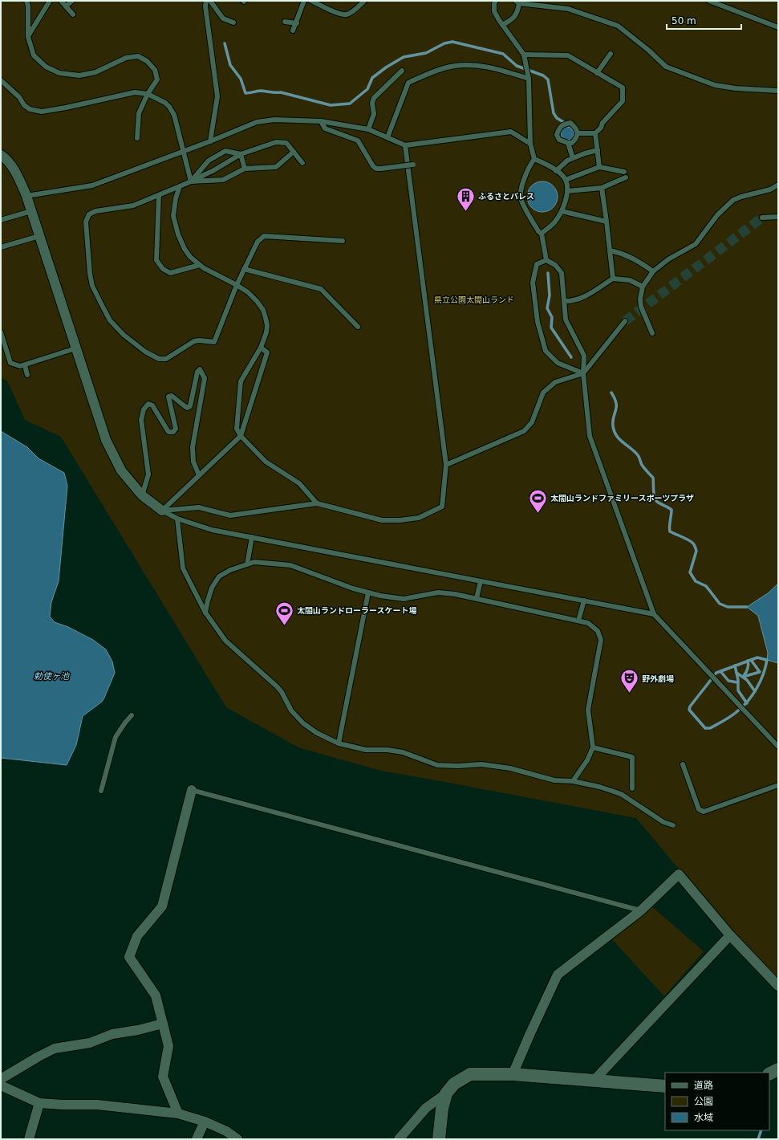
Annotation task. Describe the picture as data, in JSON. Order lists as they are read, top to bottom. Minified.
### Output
{"water":["勅使ヶ池"],"parks":["県立公園太閤山ランド"],"places":{"building":["ふるさとパレス"],"sports":["太閤山ランドファミリースポーツプラザ","太閤山ランドローラースケート場"],"theatre":["野外劇場"]},"legend":["道路","公園","水域"],"scale_bar":"50 m"}
